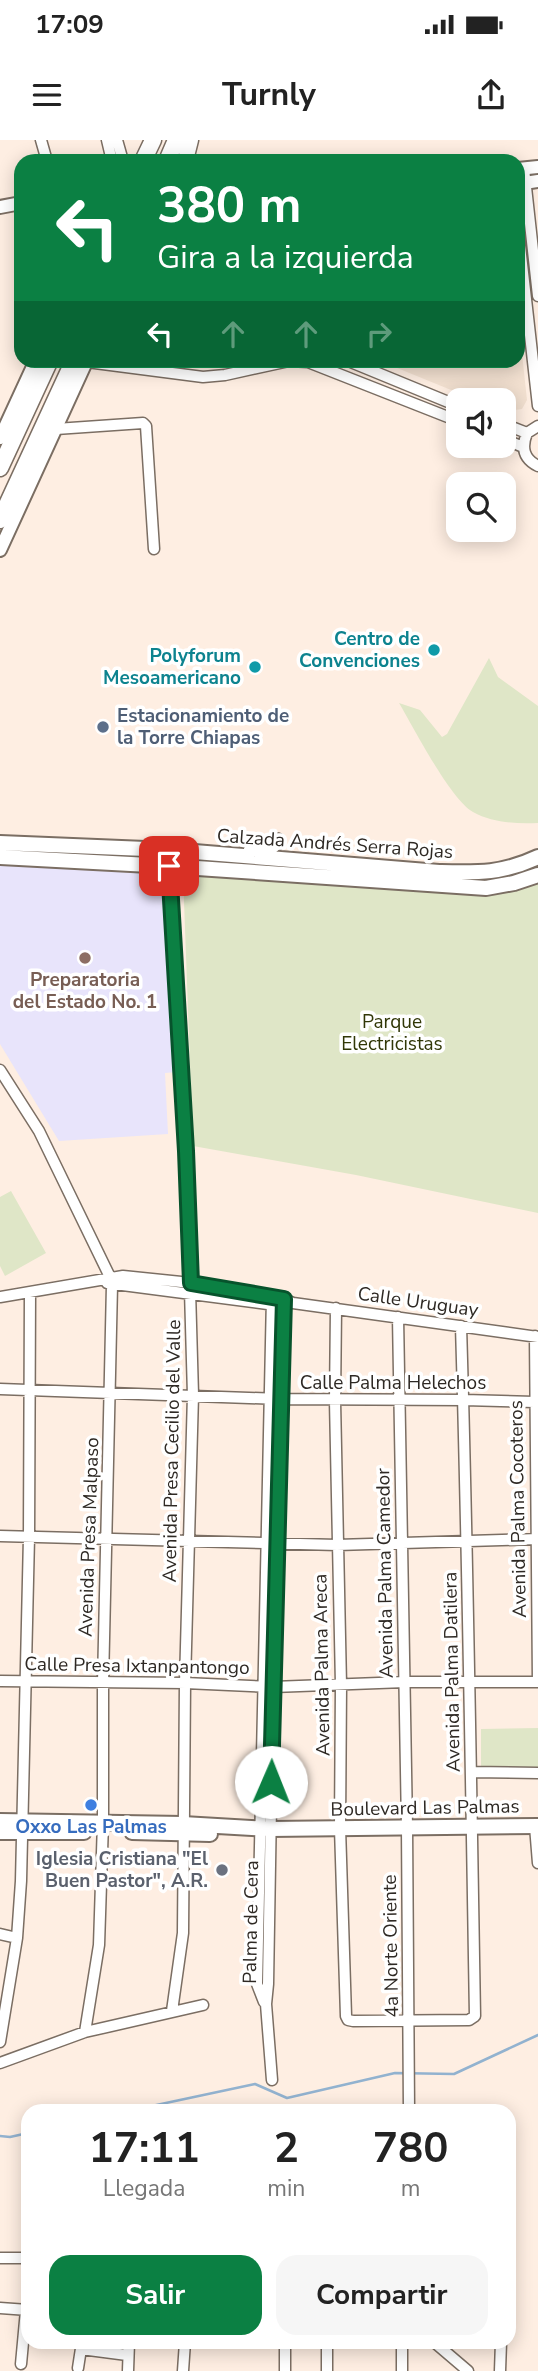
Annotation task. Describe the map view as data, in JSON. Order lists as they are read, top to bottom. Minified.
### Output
{"streets":{"main road":["Calzada Andrés Serra Rojas","Boulevard Las Palmas"],"street":["Calle Uruguay","Calle Palma Helechos","Avenida Presa Cecilio del Valle","Avenida Palma Cocoteros","Avenida Presa Malpaso","Avenida Palma Camedor","Avenida Palma Areca","Calle Presa Ixtanpantongo","Avenida Palma Datilera","Palma de Cera","4a Norte Oriente"]},"crossings":[["Calzada Andrés Serra Rojas","Avenida Presa Cecilio del Valle"],["Calle Uruguay","Avenida Presa Cecilio del Valle"],["Calle Uruguay","Avenida Palma Cocoteros"],["Calle Uruguay","Avenida Presa Malpaso"],["Calle Uruguay","Avenida Palma Camedor"],["Calle Uruguay","Avenida Palma Areca"],["Calle Uruguay","Avenida Palma Datilera"],["Calle Uruguay","Palma de Cera"],["Calle Palma Helechos","Avenida Presa Cecilio del Valle"],["Calle Palma Helechos","Avenida Palma Cocoteros"],["Calle Palma Helechos","Avenida Presa Malpaso"],["Calle Palma Helechos","Avenida Palma Camedor"],["Calle Palma Helechos","Avenida Palma Areca"],["Calle Palma Helechos","Avenida Palma Datilera"],["Calle Palma Helechos","Palma de Cera"],["Avenida Presa Cecilio del Valle","Calle Presa Ixtanpantongo"],["Avenida Presa Cecilio del Valle","Boulevard Las Palmas"],["Avenida Palma Cocoteros","Calle Presa Ixtanpantongo"],["Avenida Presa Malpaso","Calle Presa Ixtanpantongo"],["Avenida Presa Malpaso","Boulevard Las Palmas"],["Avenida Palma Camedor","Calle Presa Ixtanpantongo"],["Avenida Palma Camedor","Boulevard Las Palmas"],["Avenida Palma Camedor","4a Norte Oriente"],["Avenida Palma Areca","Calle Presa Ixtanpantongo"],["Avenida Palma Areca","Avenida Palma Datilera"],["Avenida Palma Areca","Boulevard Las Palmas"],["Avenida Palma Areca","4a Norte Oriente"],["Calle Presa Ixtanpantongo","Avenida Palma Datilera"],["Calle Presa Ixtanpantongo","Palma de Cera"],["Avenida Palma Datilera","Boulevard Las Palmas"],["Avenida Palma Datilera","4a Norte Oriente"],["Boulevard Las Palmas","Palma de Cera"],["Boulevard Las Palmas","4a Norte Oriente"]],"parks":["Parque Electricistas"],"places":["Centro de Convenciones","Polyforum Mesoamericano","Estacionamiento de la Torre Chiapas","Preparatoria del Estado No. 1","Oxxo Las Palmas","Iglesia Cristiana \"El Buen Pastor\", A.R."],"page":{"status":"17:09","header":"Turnly","turn":["380 m","Gira a la izquierda"],"eta":["17:11","Llegada","2","min","780","m"],"buttons":["Salir","Compartir"]}}
